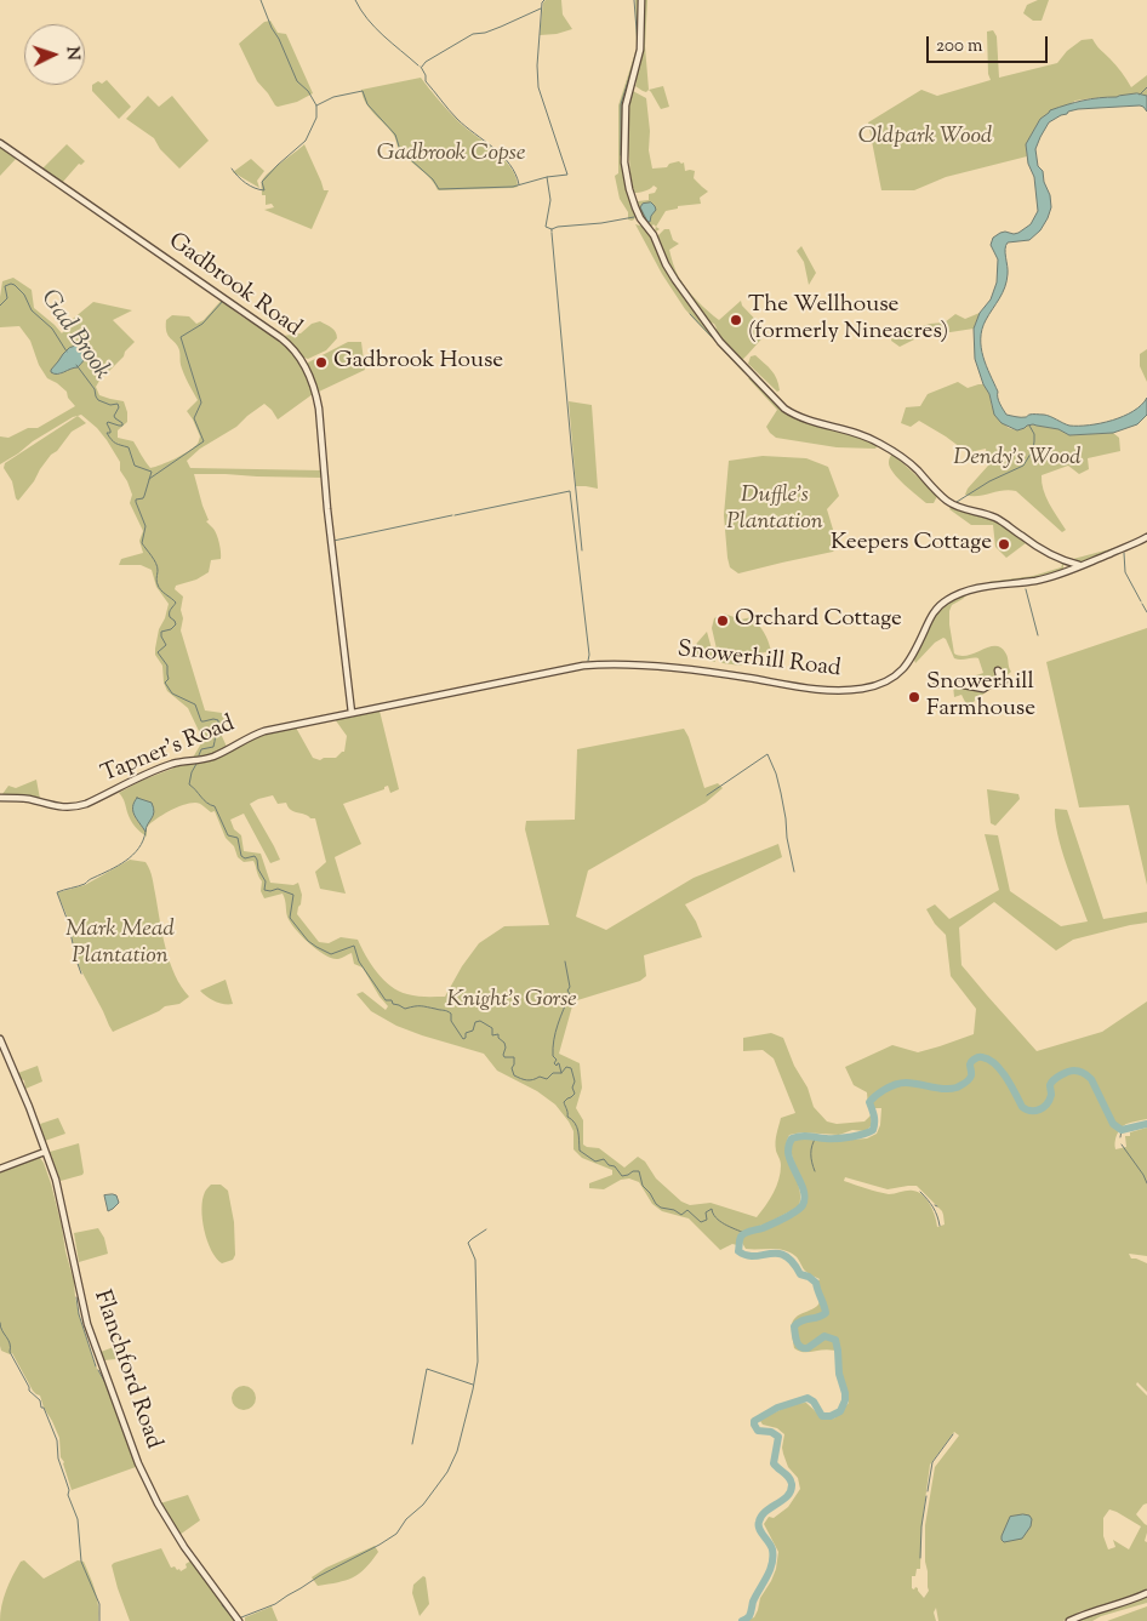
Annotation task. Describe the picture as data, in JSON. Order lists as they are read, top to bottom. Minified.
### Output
{"streets":{"street":["Gadbrook Road","Snowerhill Road","Tapner's Road","Flanchford Road"]},"crossings":[["Gadbrook Road","Snowerhill Road"],["Gadbrook Road","Tapner's Road"],["Snowerhill Road","Tapner's Road"]],"water":["Gad Brook"],"parks":["Oldpark Wood","Gadbrook Copse","Dendy's Wood","Duffle's Plantation","Mark Mead Plantation","Knight's Gorse"],"places":["The Wellhouse (formerly Nineacres)","Gadbrook House","Keepers Cottage","Orchard Cottage","Snowerhill Farmhouse"],"scale_bar":"200 m","north":"right"}
